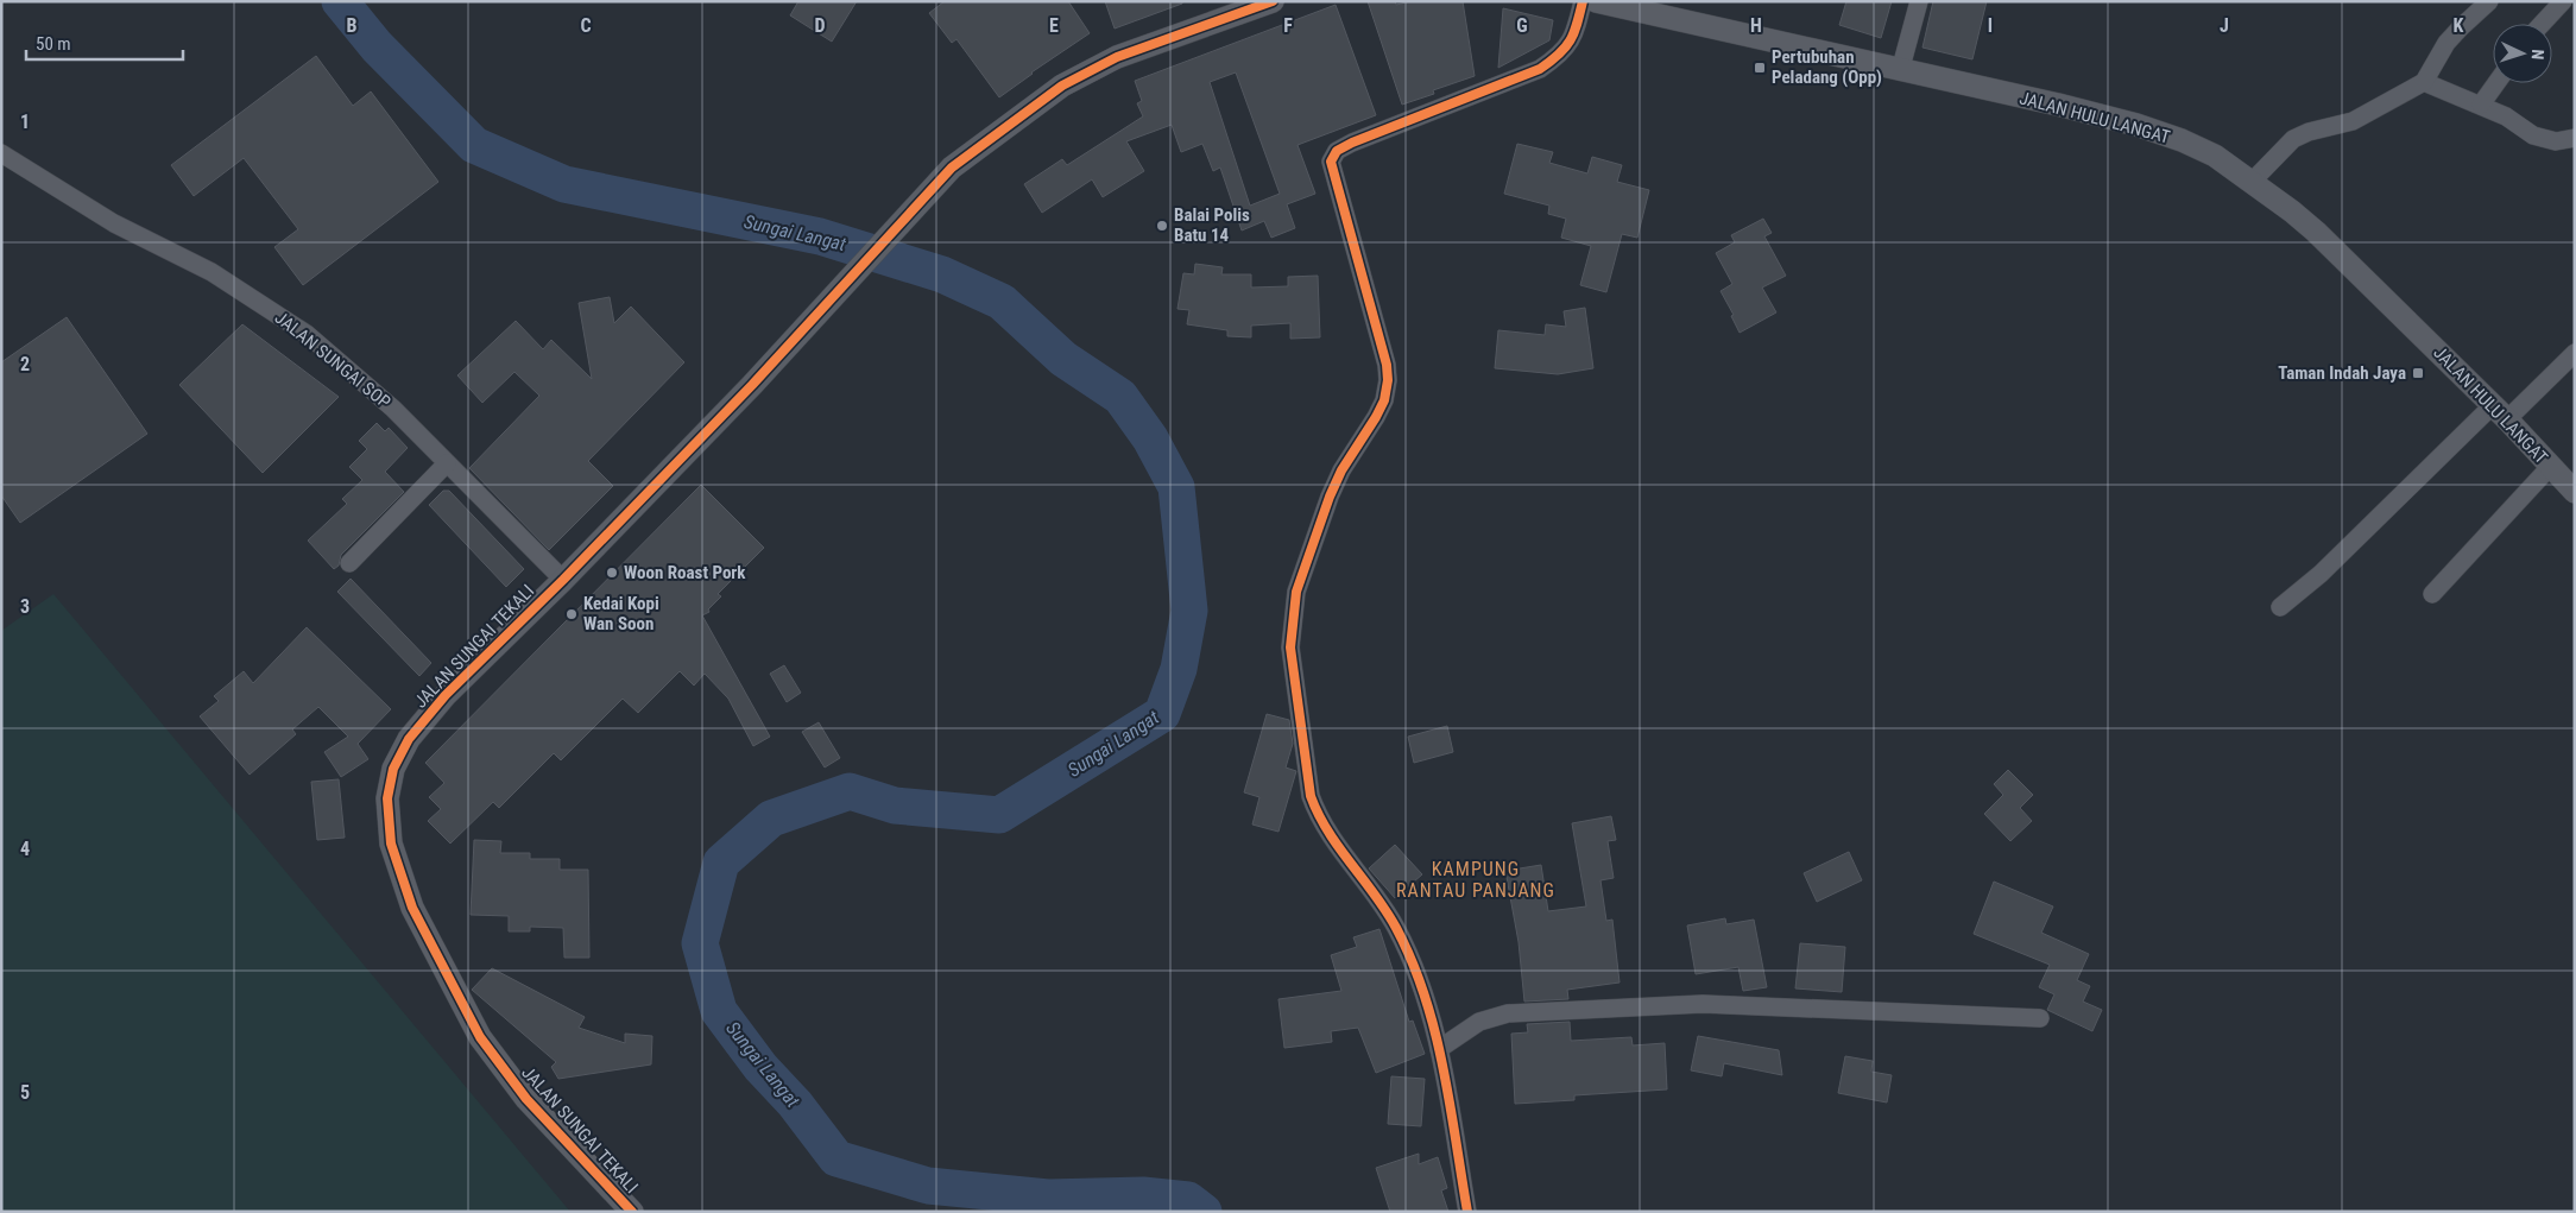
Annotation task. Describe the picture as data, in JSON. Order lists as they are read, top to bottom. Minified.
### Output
{"streets":{"street":["JALAN HULU LANGAT","JALAN SUNGAI SOP","JALAN SUNGAI TEKALI"]},"crossings":[["JALAN SUNGAI SOP","JALAN SUNGAI TEKALI"]],"districts":["KAMPUNG RANTAU PANJANG"],"water":["Sungai Langat"],"places":{"transit":["Pertubuhan Peladang (Opp)","Taman Indah Jaya"],"other":["Balai Polis Batu 14","Woon Roast Pork","Kedai Kopi Wan Soon"]},"scale_bar":"50 m","north":"right","grid":{"columns":["B","C","D","E","F","G","H","I","J","K"],"rows":["1","2","3","4","5"]}}
